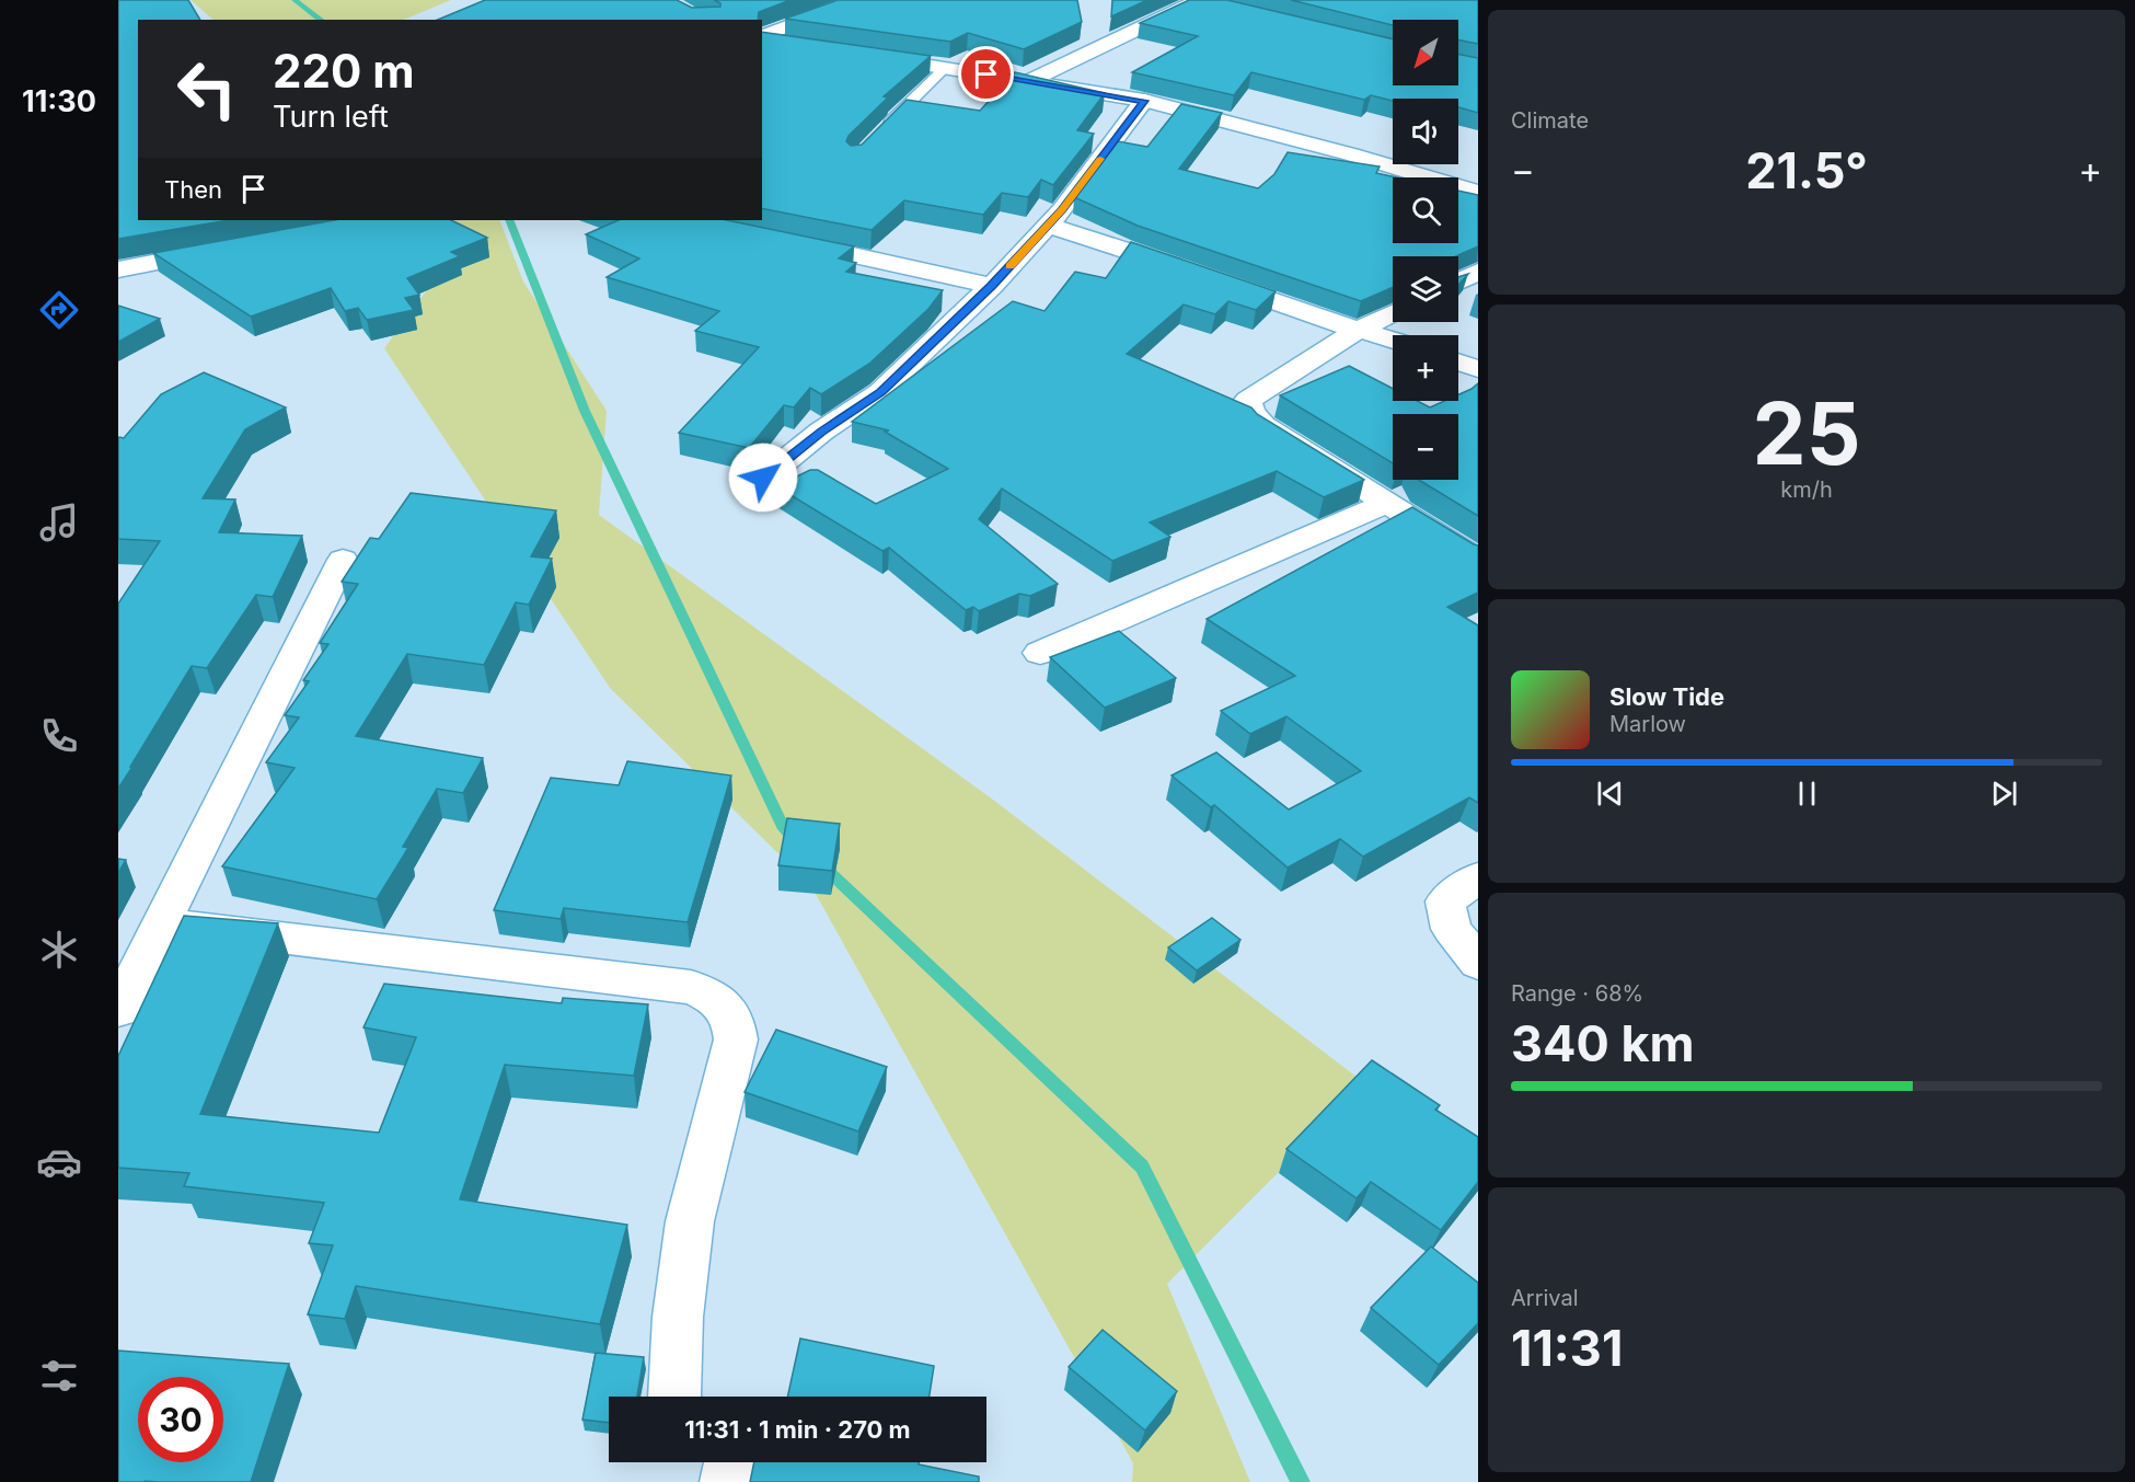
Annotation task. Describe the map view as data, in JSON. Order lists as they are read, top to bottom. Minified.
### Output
{"north":"bottom left","page":{"tabs":"11:30","tile":["Climate",["25","km/h"],["Range · 68%","340 km"],["Arrival","11:31"]],"map_buttons":["+","−"],"turn":["220 m","Turn left"],"heat":["−","21.5°","+"],"then":"Then","song":["Slow Tide","Marlow"],"limit":"30","trip":"11:31 · 1 min · 270 m"}}
